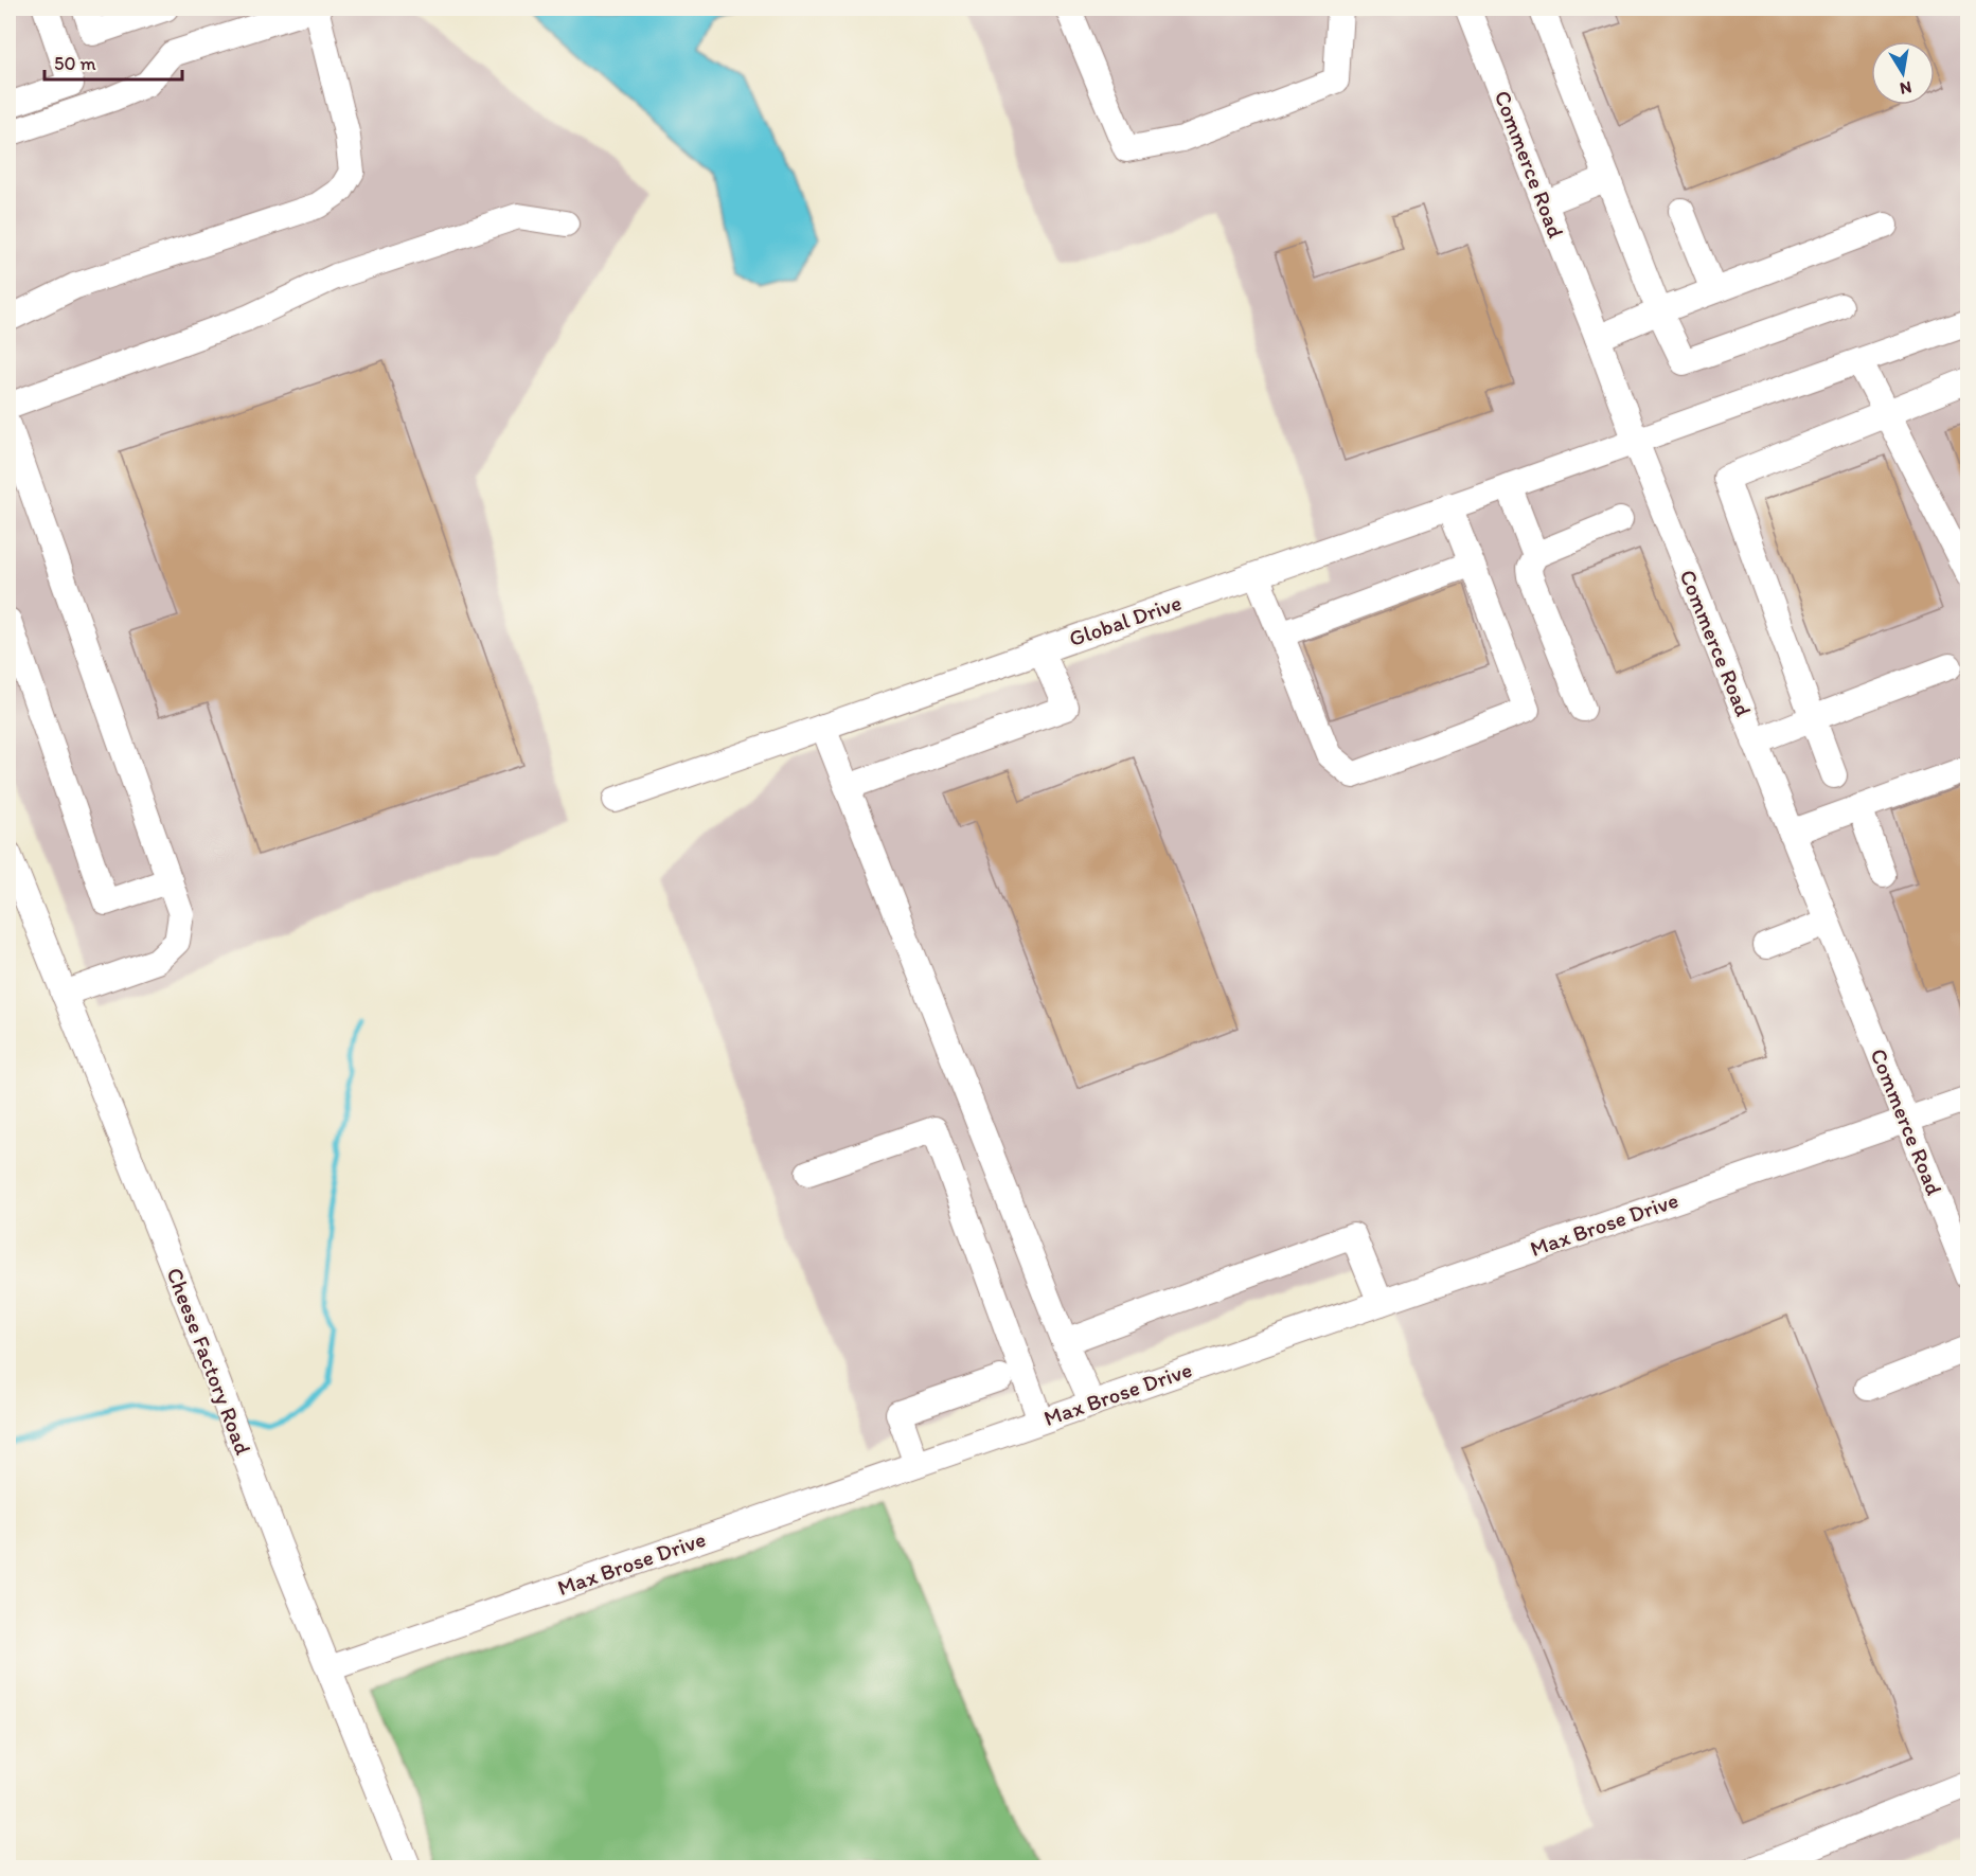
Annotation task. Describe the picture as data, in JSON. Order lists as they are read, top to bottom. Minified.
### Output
{"streets":{"street":["Commerce Road","Global Drive","Max Brose Drive","Cheese Factory Road"]},"crossings":[["Commerce Road","Global Drive"],["Commerce Road","Max Brose Drive"],["Max Brose Drive","Cheese Factory Road"]],"scale_bar":"50 m","north":"bottom"}
